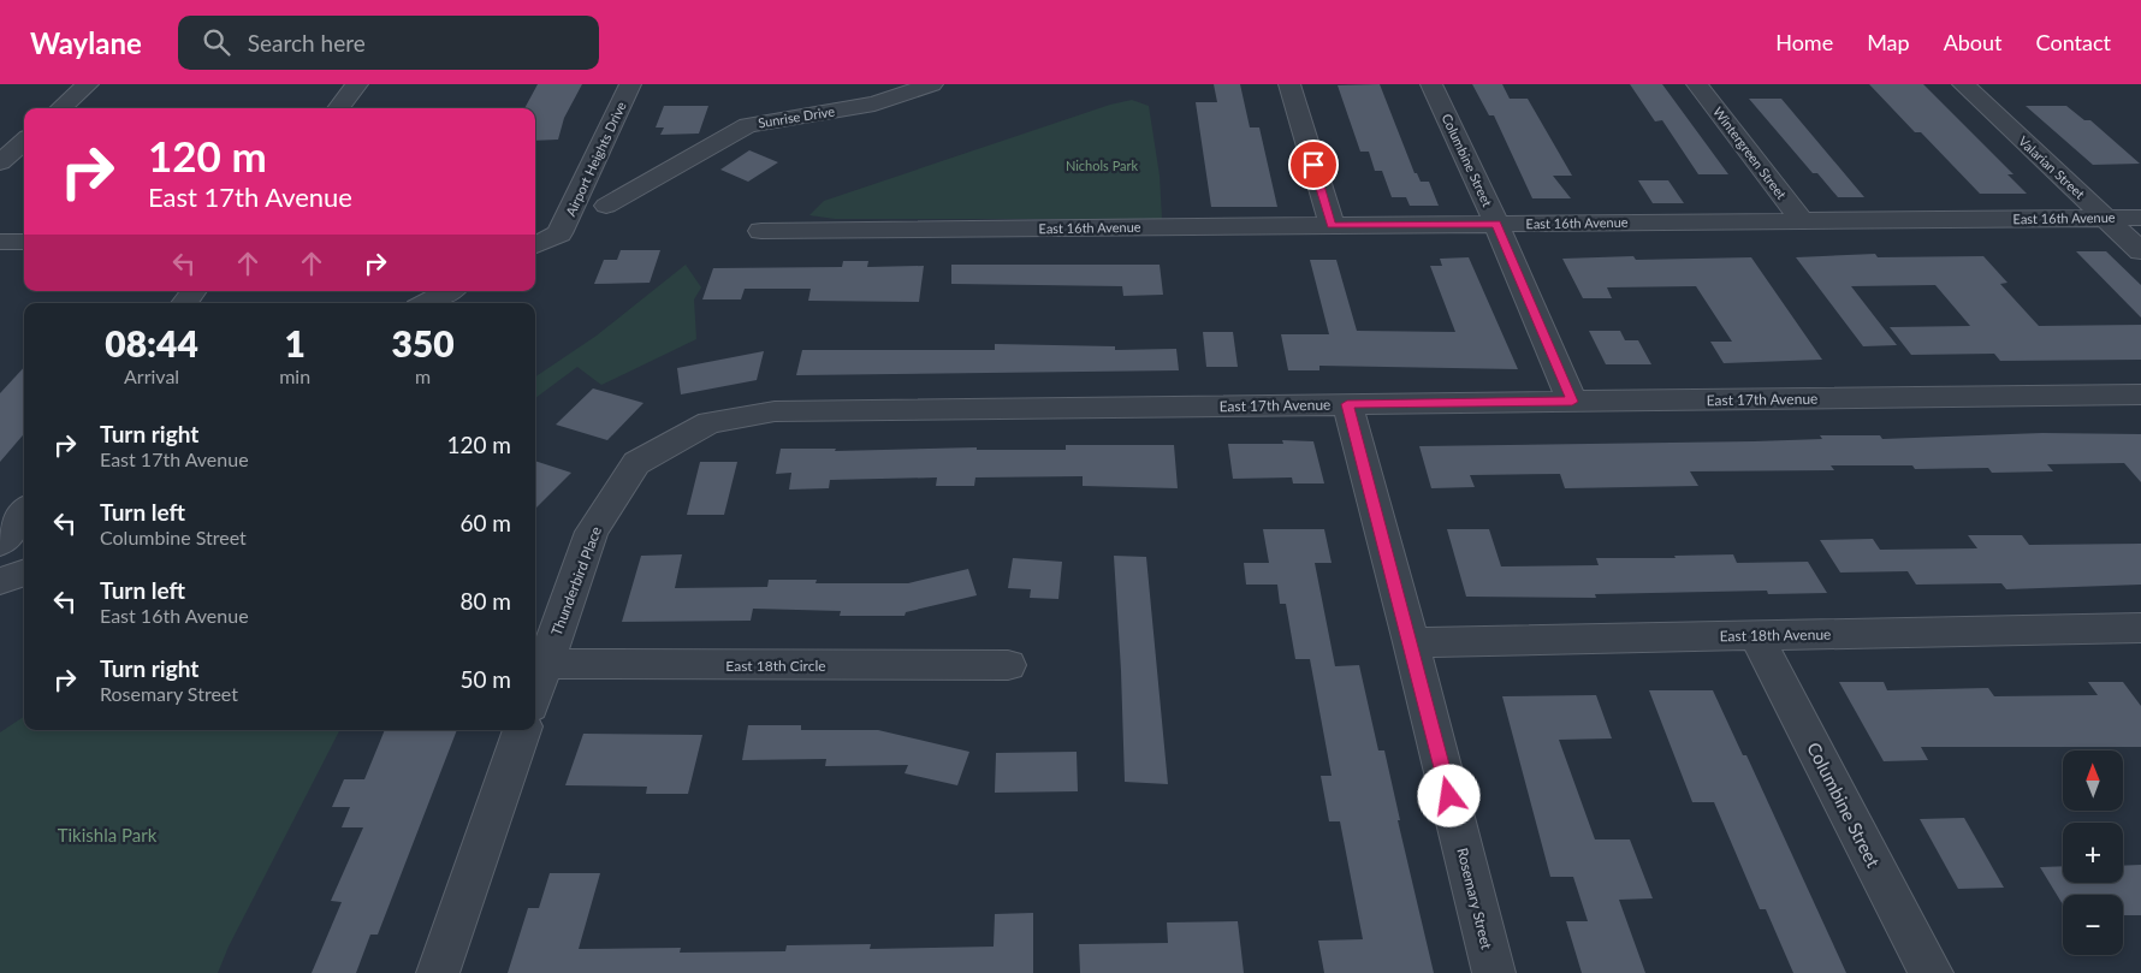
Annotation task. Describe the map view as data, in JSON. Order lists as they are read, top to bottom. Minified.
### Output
{"streets":{"street":["Sunrise Drive","Wintergreen Street","Airport Heights Drive","Columbine Street","Valarian Street","East 16th Avenue","East 17th Avenue","Thunderbird Place","East 18th Avenue","East 18th Circle","Rosemary Street"]},"crossings":[["Wintergreen Street","East 16th Avenue"],["Columbine Street","East 16th Avenue"],["Columbine Street","East 17th Avenue"],["Columbine Street","East 18th Avenue"],["Valarian Street","East 16th Avenue"],["East 17th Avenue","Thunderbird Place"],["East 17th Avenue","Rosemary Street"],["Thunderbird Place","East 18th Circle"],["East 18th Avenue","Rosemary Street"]],"parks":["Nichols Park","Tikishla Park"],"north":"top","page":{"header":"Waylane","search":"Search here","nav":["Home","Map","About","Contact"],"turn":["120 m","East 17th Avenue"],"eta":["08:44","Arrival","1","min","350","m"],"list":[{"name":"Turn right","note":"East 17th Avenue","value":"120 m"},{"name":"Turn left","note":"Columbine Street","value":"60 m"},{"name":"Turn left","note":"East 16th Avenue","value":"80 m"},{"name":"Turn right","note":"Rosemary Street","value":"50 m"}],"map_buttons":["+","−"]}}
